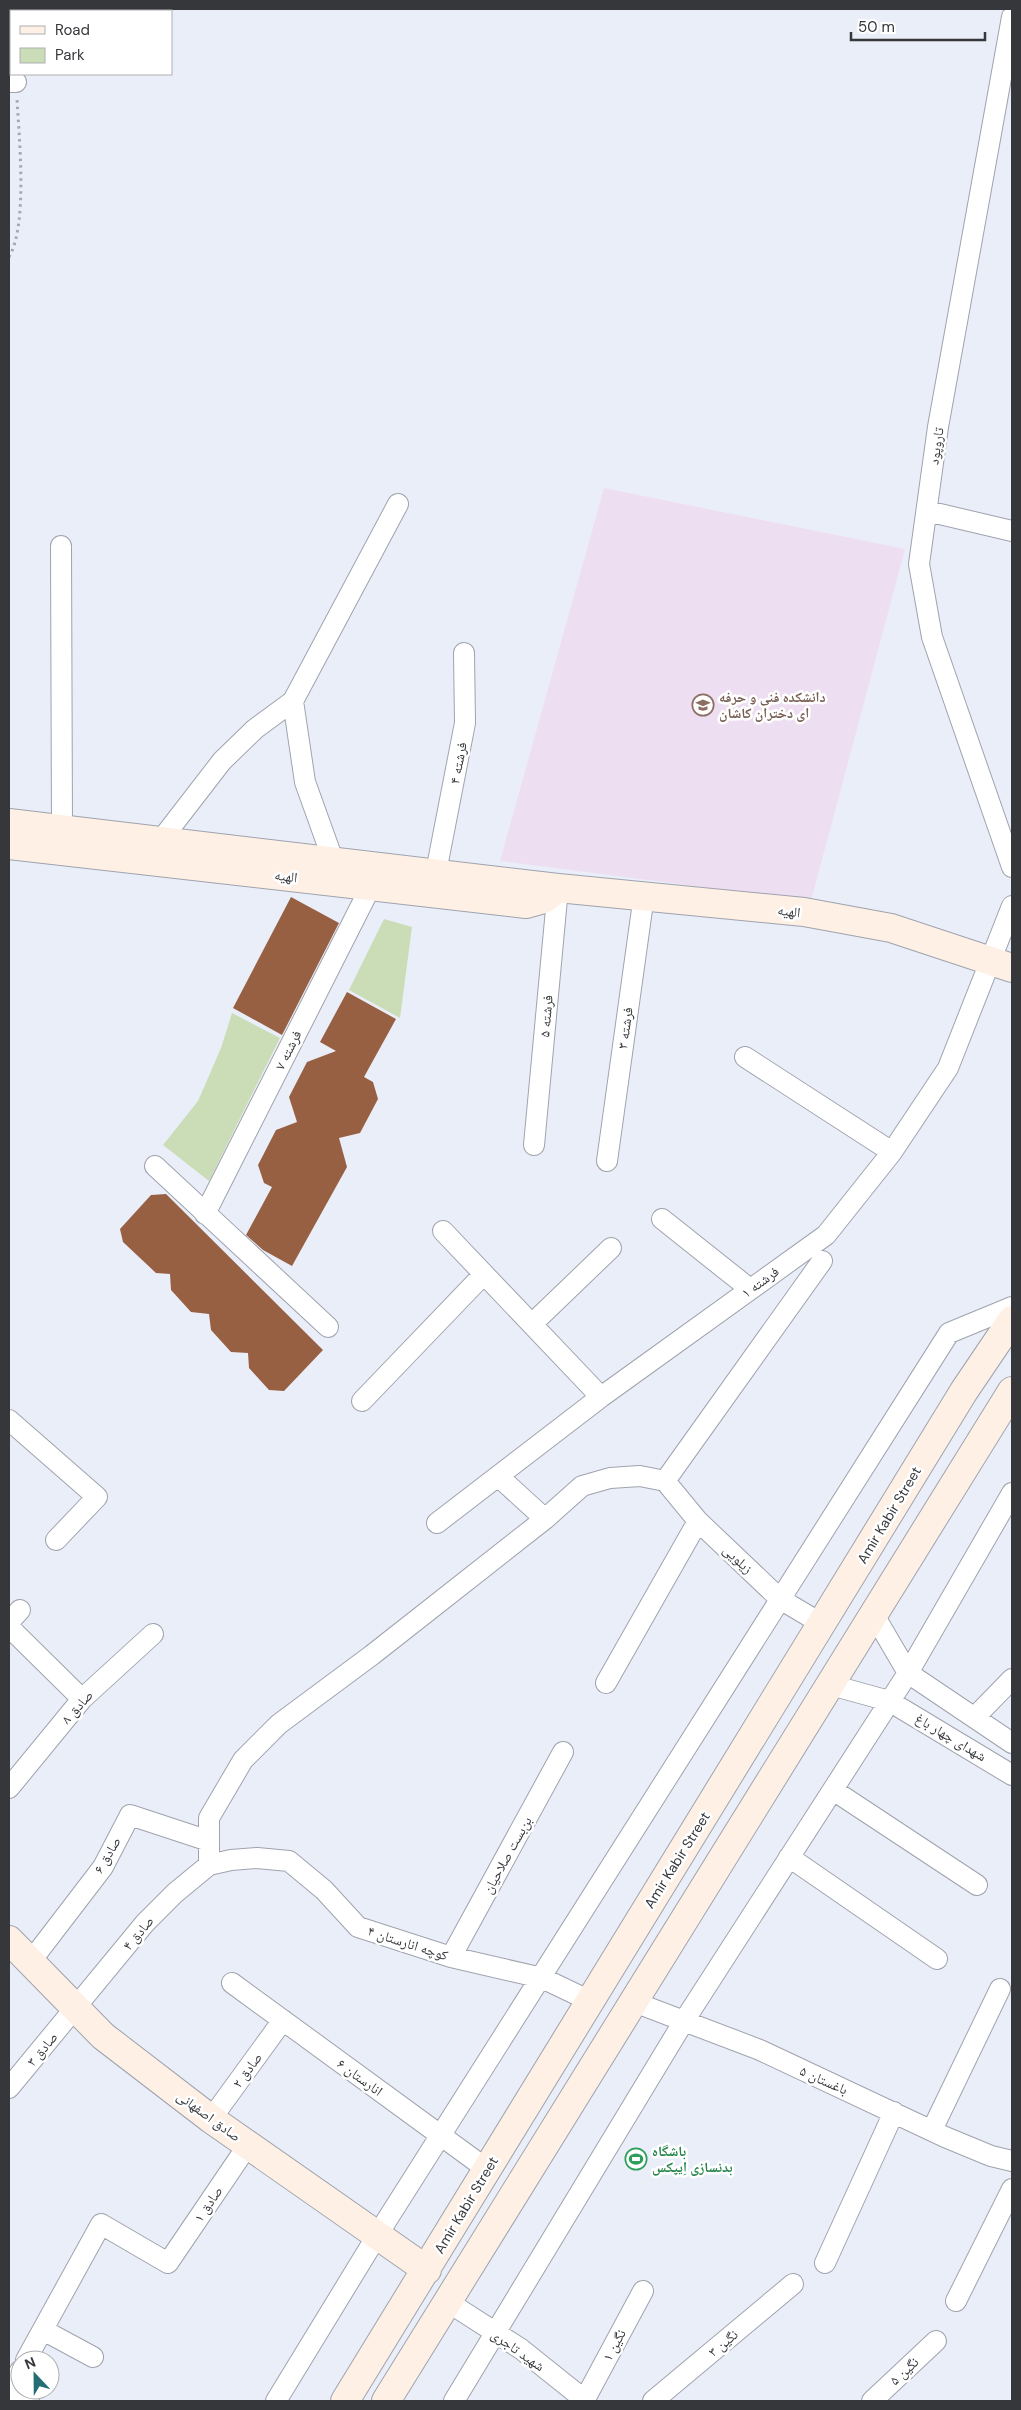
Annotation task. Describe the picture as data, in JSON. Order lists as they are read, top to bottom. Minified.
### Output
{"streets":{"main road":["الهیه","Amir Kabir Street","صادق اصفهانی"],"street":["تاروپود","فرشته ۴","فرشته ۵","فرشته ۳","فرشته ۷","فرشته ۱","زیلویی","صادق ۸","شهدای چهار باغ","صادق ۶","بن‌بست صلاحیان","صادق ۴","کوچه انارستان ۴","صادق ۳","صادق ۲","انارستان ۶","باغستان ۵","صادق ۱","نگین ۳","نگین ۱","شهید تاجری","نگین ۵"]},"crossings":[["فرشته ۴","الهیه"],["الهیه","فرشته ۵"],["الهیه","فرشته ۳"],["الهیه","فرشته ۷"],["الهیه","فرشته ۱"],["Amir Kabir Street","زیلویی"],["Amir Kabir Street","کوچه انارستان ۴"],["Amir Kabir Street","انارستان ۶"],["Amir Kabir Street","صادق اصفهانی"],["صادق ۶","صادق اصفهانی"],["بن‌بست صلاحیان","کوچه انارستان ۴"],["صادق ۴","کوچه انارستان ۴"],["صادق ۴","صادق ۳"],["صادق ۴","صادق اصفهانی"],["صادق ۳","صادق اصفهانی"],["صادق ۲","انارستان ۶"],["صادق ۲","صادق اصفهانی"],["صادق اصفهانی","صادق ۱"],["نگین ۱","شهید تاجری"]],"places":{"school or university":["دانشکده فنی و حرفه ای دختران کاشان"],"sports":["باشگاه بدنسازی اِیپکس"]},"legend":["Road","Park"],"scale_bar":"50 m","north":"top"}
